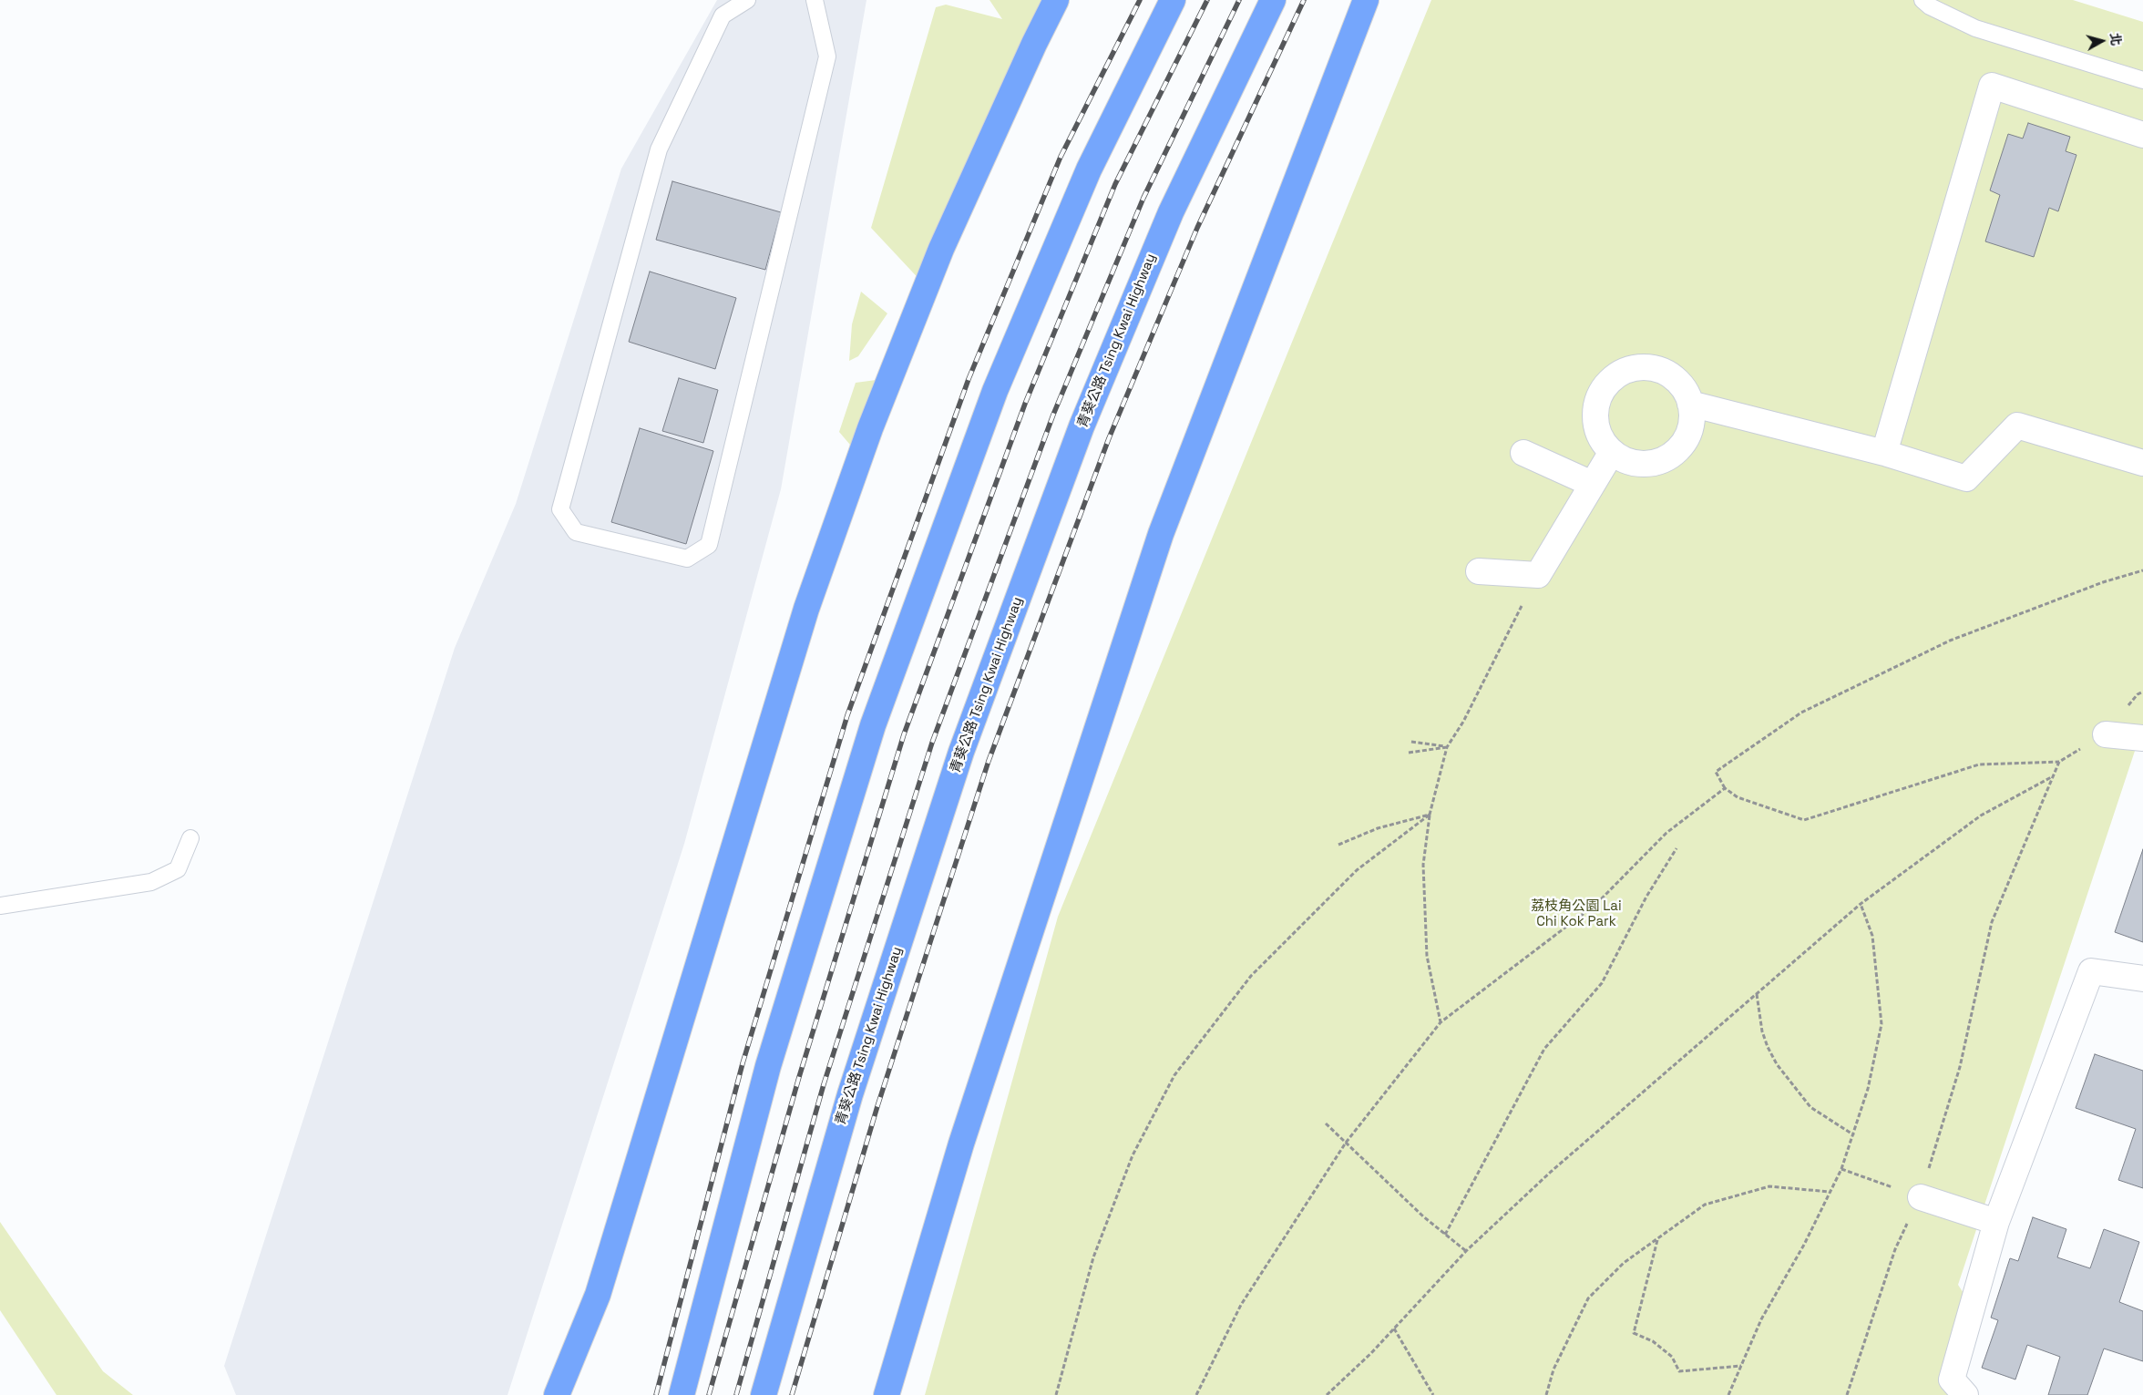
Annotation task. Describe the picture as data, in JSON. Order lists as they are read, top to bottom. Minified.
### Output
{"streets":{"highway":["青葵公路 Tsing Kwai Highway"]},"parks":["荔枝角公園 Lai Chi Kok Park"],"north":"right"}
